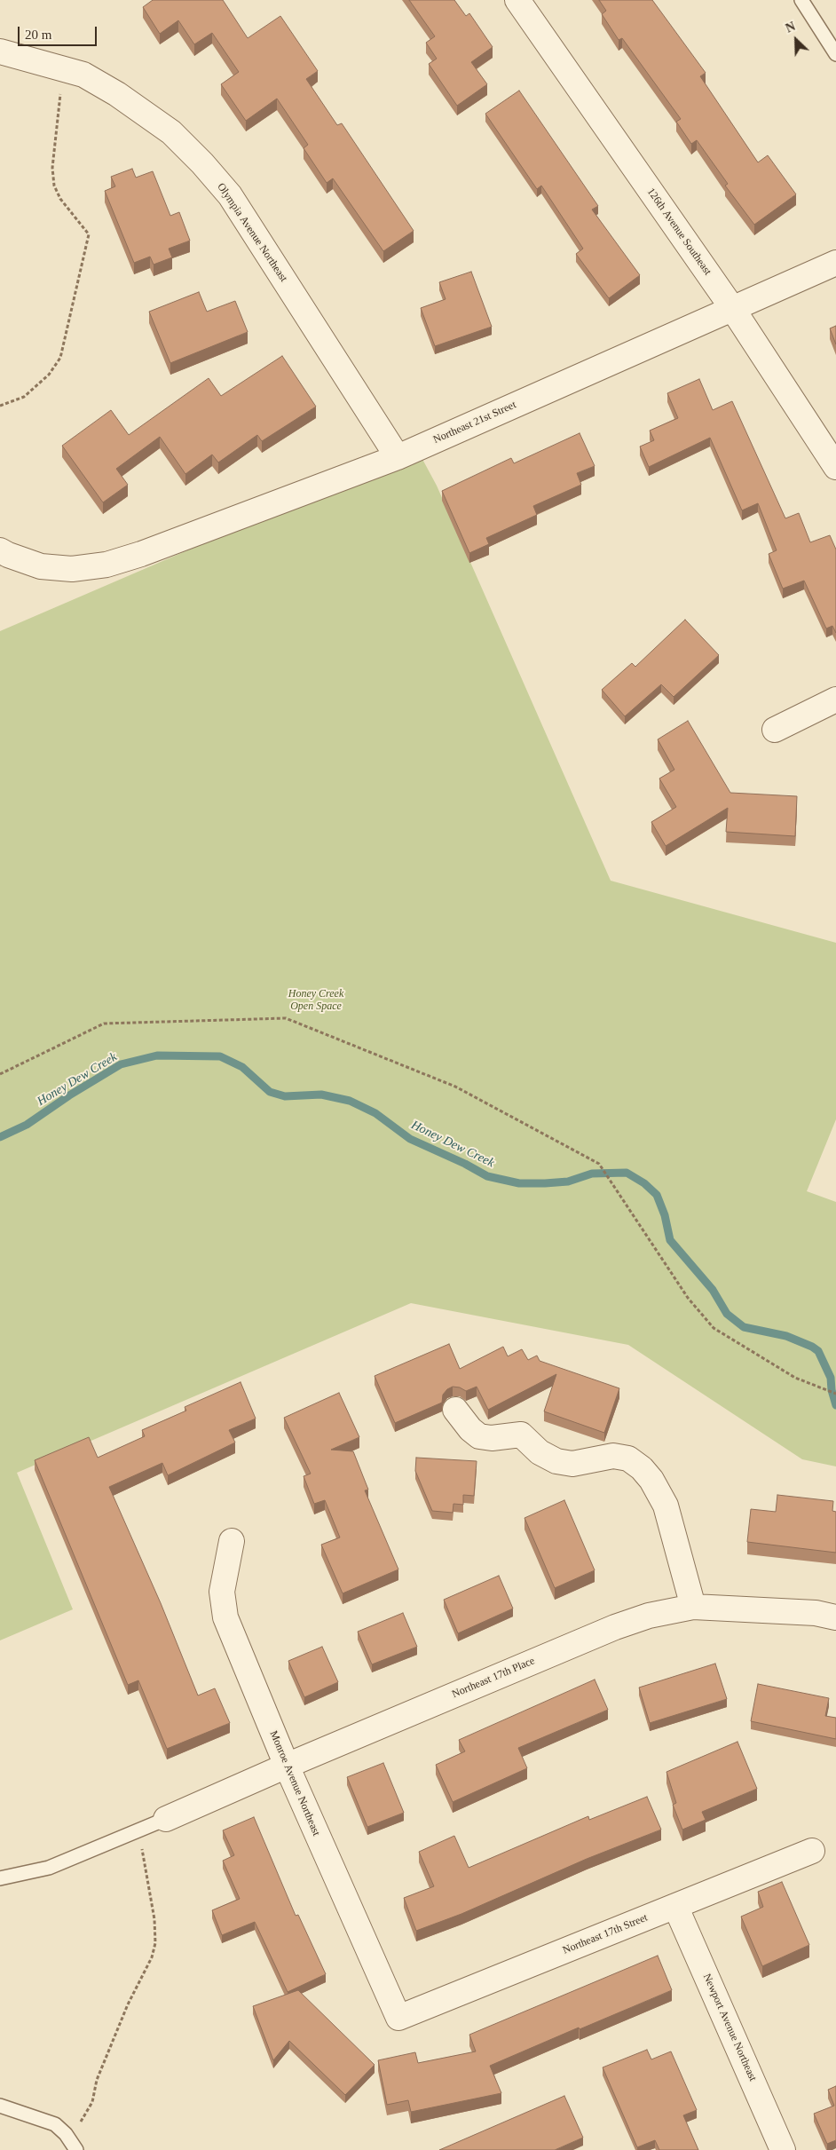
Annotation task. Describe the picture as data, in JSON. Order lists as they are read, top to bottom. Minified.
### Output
{"streets":{"street":["126th Avenue Southeast","Olympia Avenue Northeast","Northeast 21st Street","Northeast 17th Place","Monroe Avenue Northeast","Northeast 17th Street","Newport Avenue Northeast"]},"crossings":[["126th Avenue Southeast","Northeast 21st Street"],["Olympia Avenue Northeast","Northeast 21st Street"],["Northeast 17th Place","Monroe Avenue Northeast"],["Monroe Avenue Northeast","Northeast 17th Street"],["Northeast 17th Street","Newport Avenue Northeast"]],"water":["Honey Dew Creek"],"parks":["Honey Creek Open Space"],"scale_bar":"20 m","north":"top left"}
